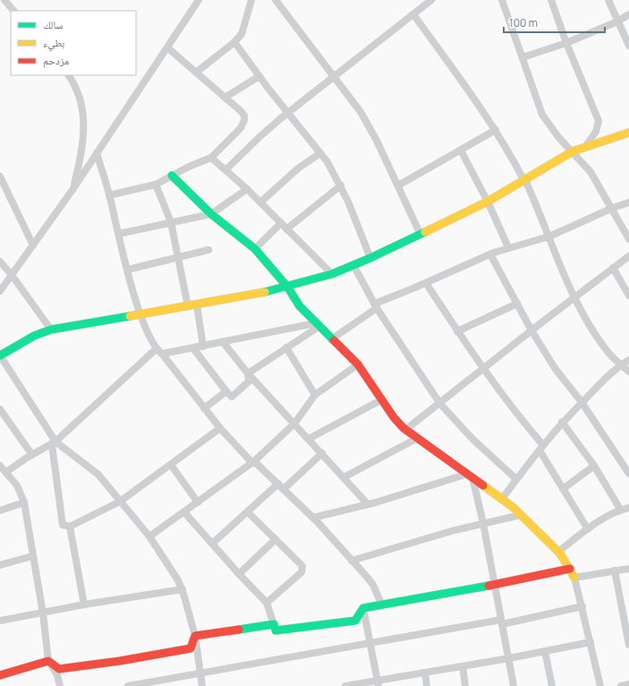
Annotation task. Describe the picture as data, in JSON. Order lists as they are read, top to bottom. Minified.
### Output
{"legend":["سالك","بطيء","مزدحم"],"scale_bar":"100 m"}
